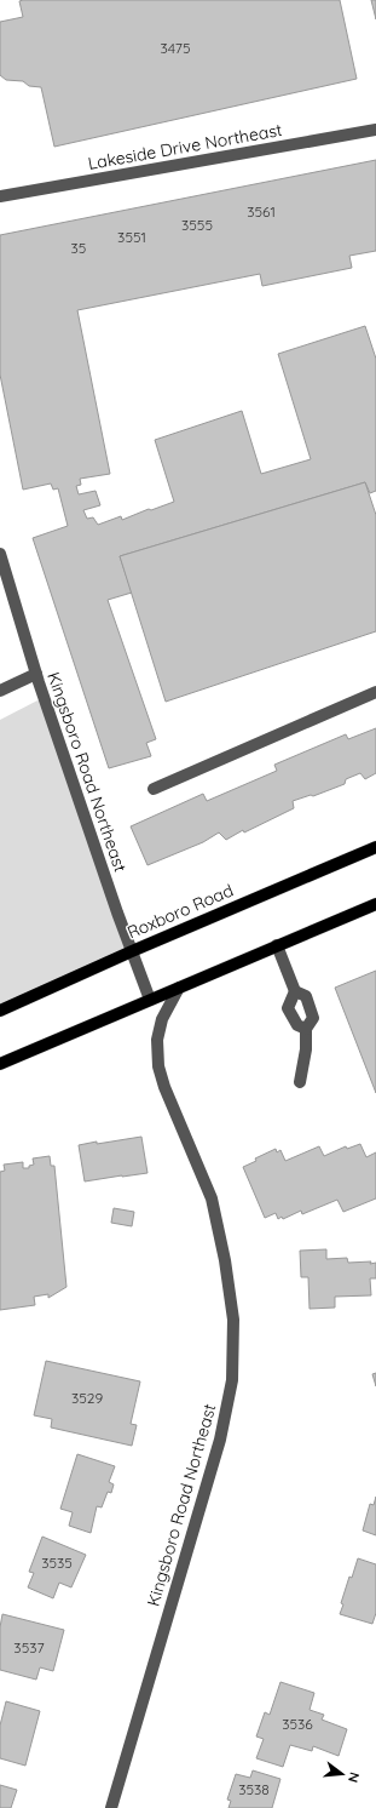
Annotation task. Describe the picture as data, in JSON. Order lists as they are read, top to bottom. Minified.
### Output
{"streets":{"main road":["Roxboro Road"],"street":["Lakeside Drive Northeast","Kingsboro Road Northeast"]},"crossings":[["Kingsboro Road Northeast","Roxboro Road"]],"house_numbers":["3475","3561","3555","3551","35","3529","3535","3537","3536","3538"],"north":"right"}
